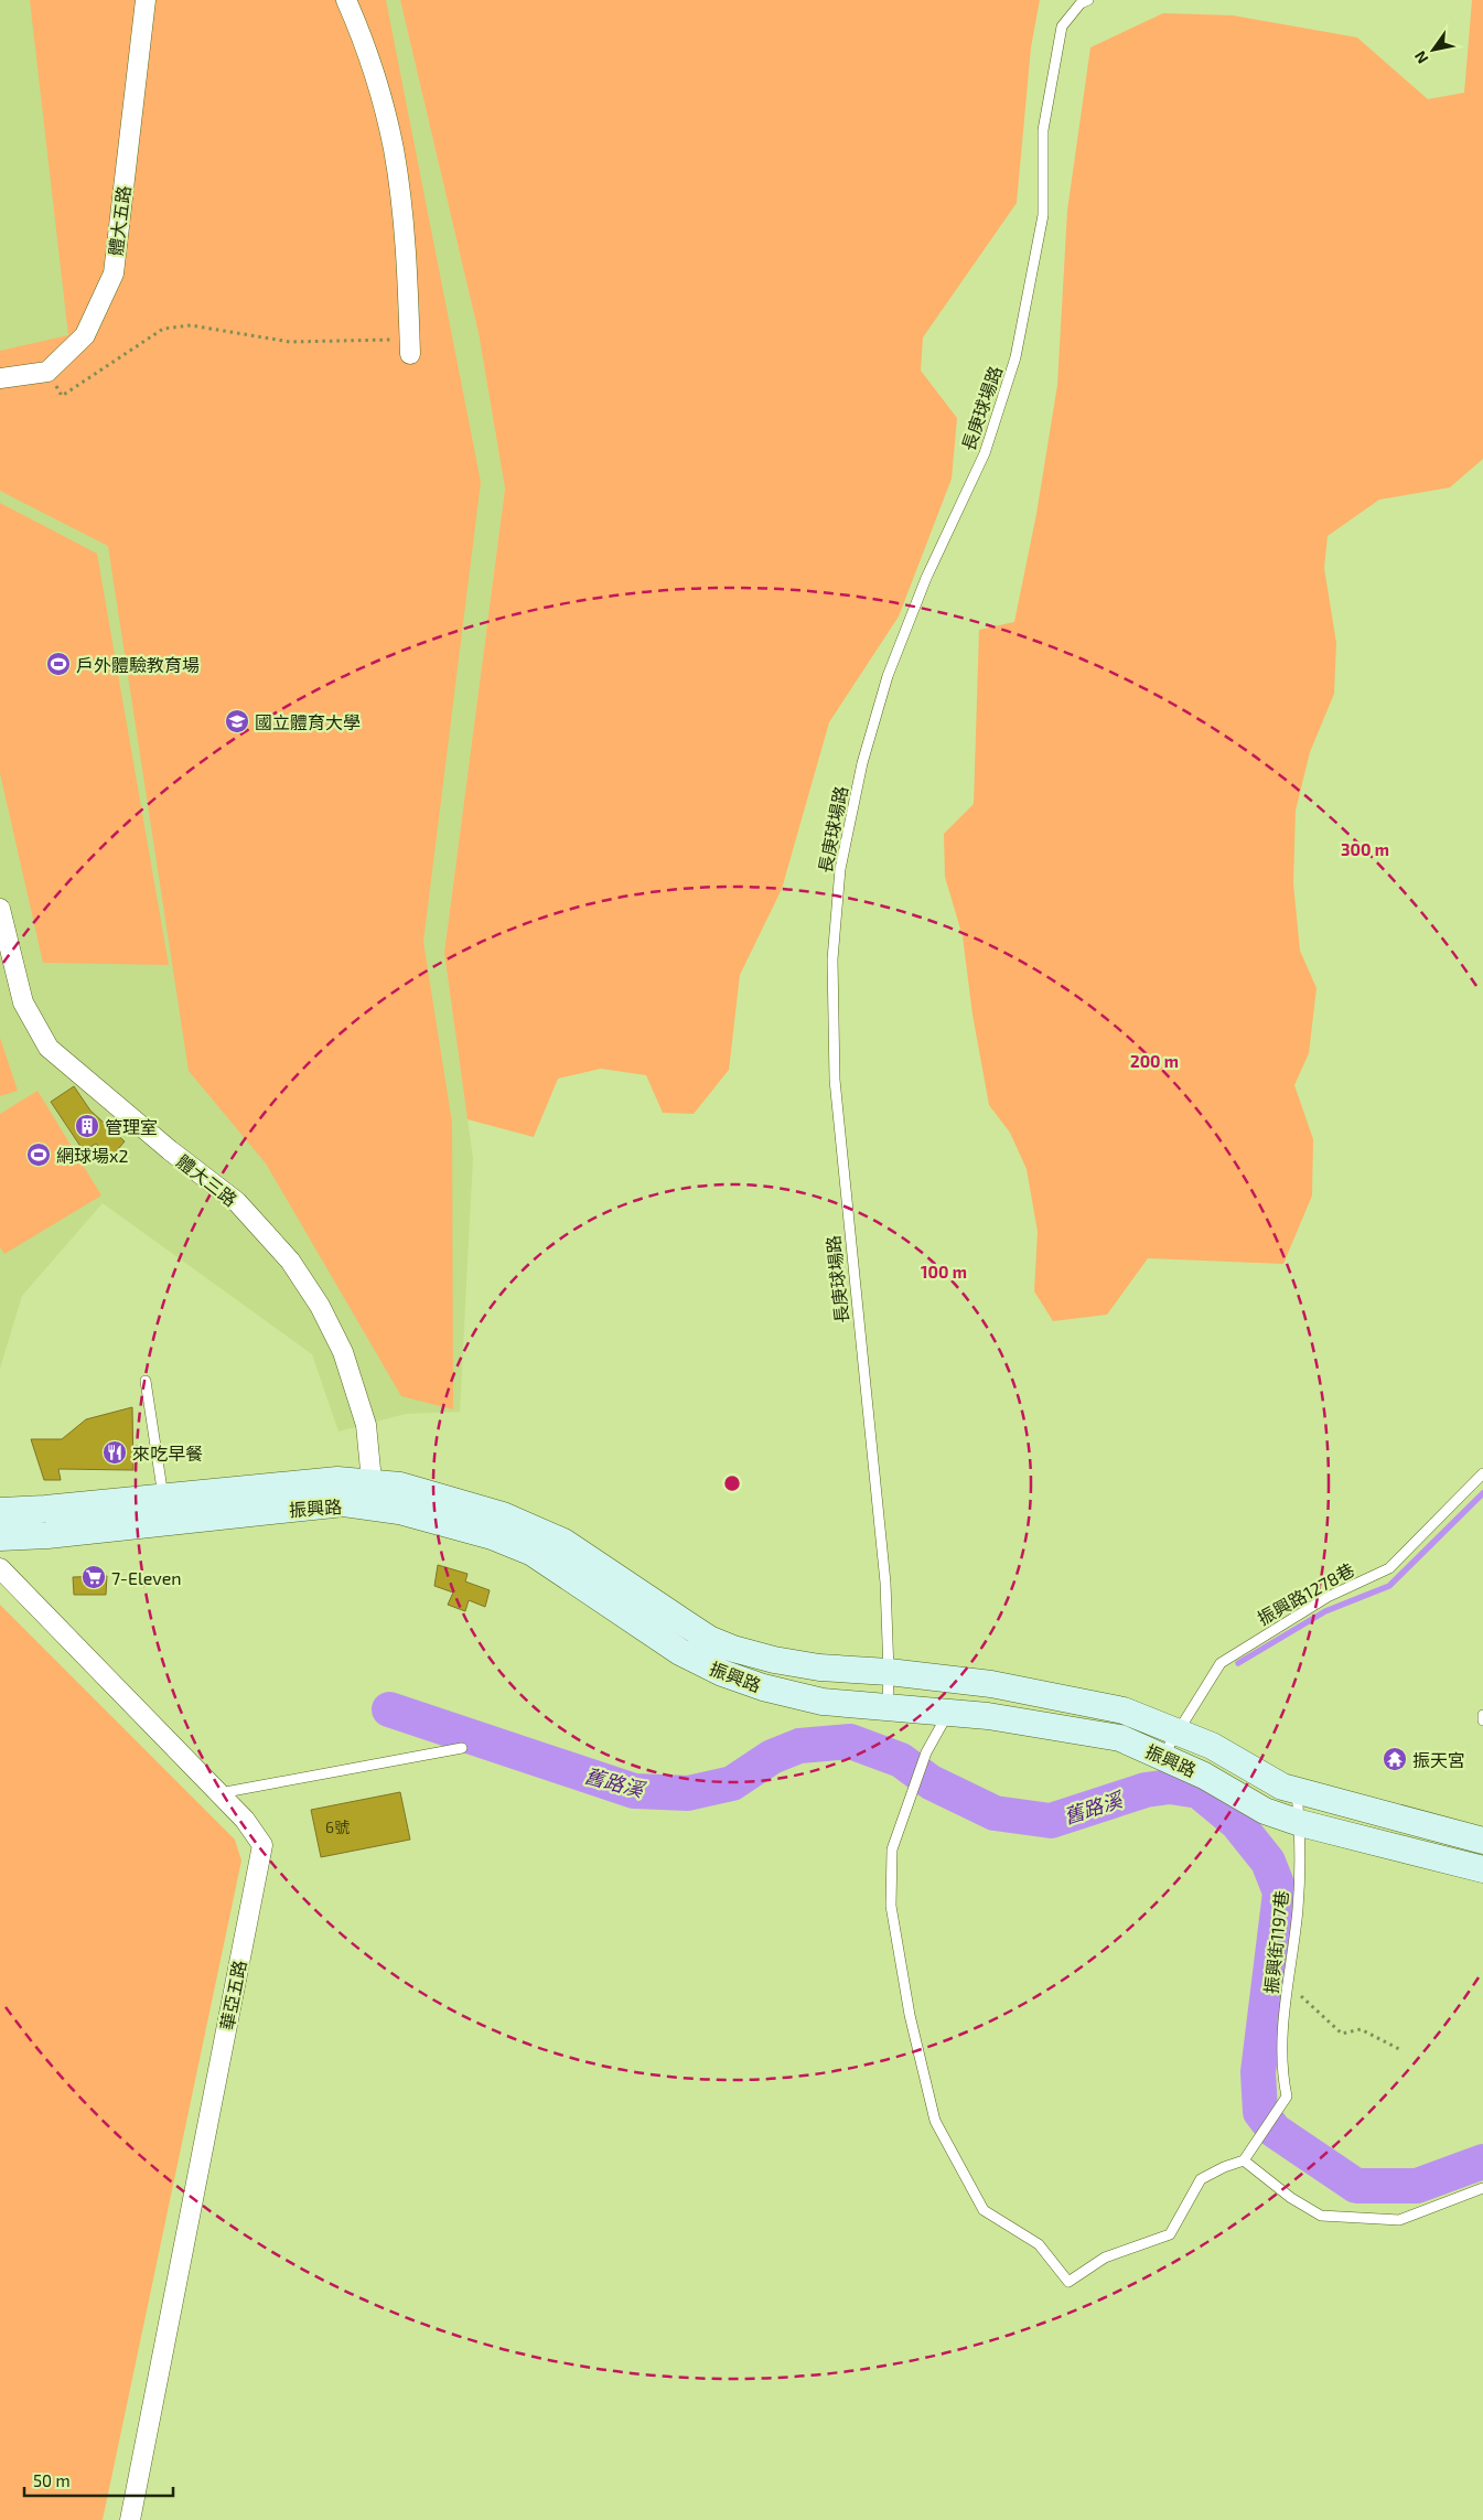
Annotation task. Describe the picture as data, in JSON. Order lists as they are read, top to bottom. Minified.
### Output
{"streets":{"street":["體大五路","體大三路","振興路","華亞五路"],"lane":["長庚球場路","振興路1278巷","振興街1197巷"]},"crossings":[["長庚球場路","振興路"],["體大三路","振興路"],["振興路","振興路1278巷"],["振興路","振興街1197巷"]],"water":["舊路溪"],"places":{"sports":["戶外體驗教育場","網球場x2"],"school or university":["國立體育大學"],"building":["管理室"],"restaurant":["來吃早餐"],"supermarket":["7-Eleven"],"temple":["振天宮"]},"house_numbers":["6號"],"scale_bar":"50 m","north":"bottom left","rings":["300 m","200 m","100 m"]}
